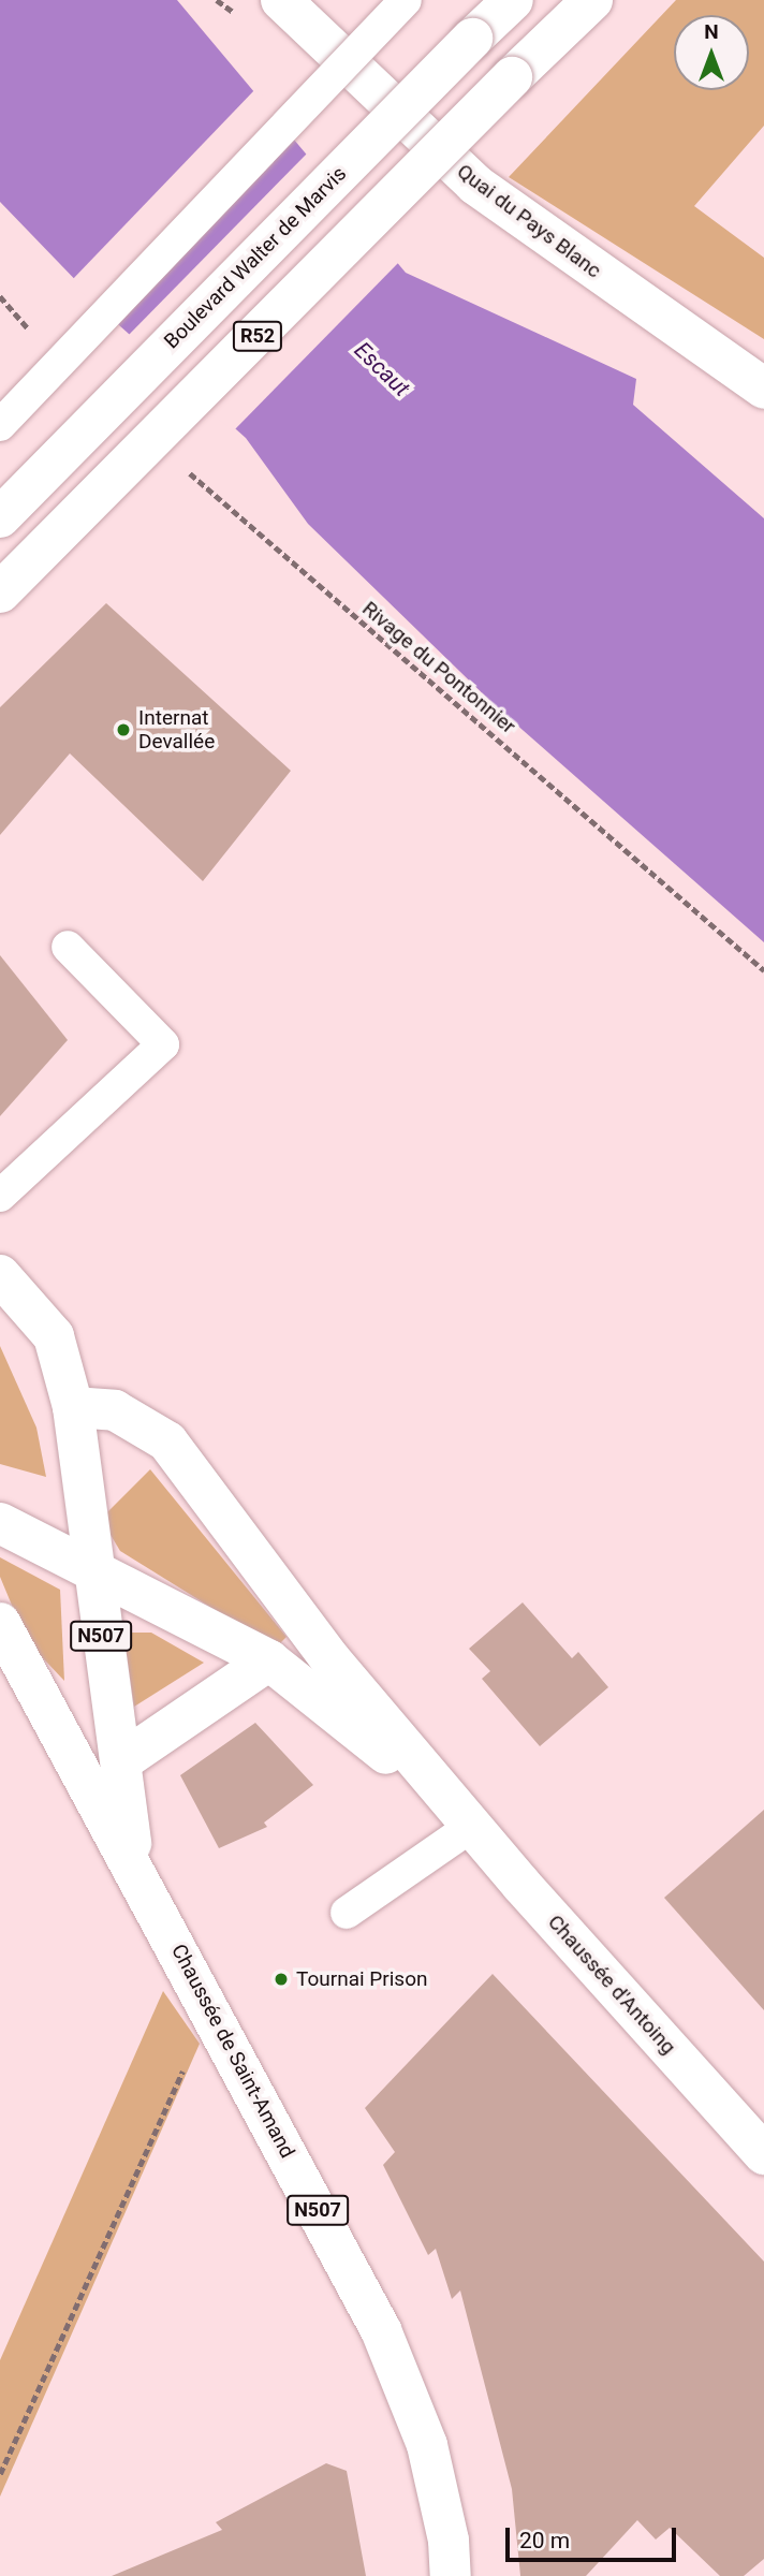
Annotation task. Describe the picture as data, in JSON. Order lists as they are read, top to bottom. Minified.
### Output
{"streets":{"main road":["Quai du Pays Blanc","Boulevard Walter de Marvis","R52","N507","Chaussée d'Antoing","Chaussée de Saint-Amand"],"path":["Rivage du Pontonnier"]},"crossings":[["N507","Chaussée de Saint-Amand"]],"water":["Escaut"],"places":["Internat Devallée","Tournai Prison"],"scale_bar":"20 m","north":"top"}
